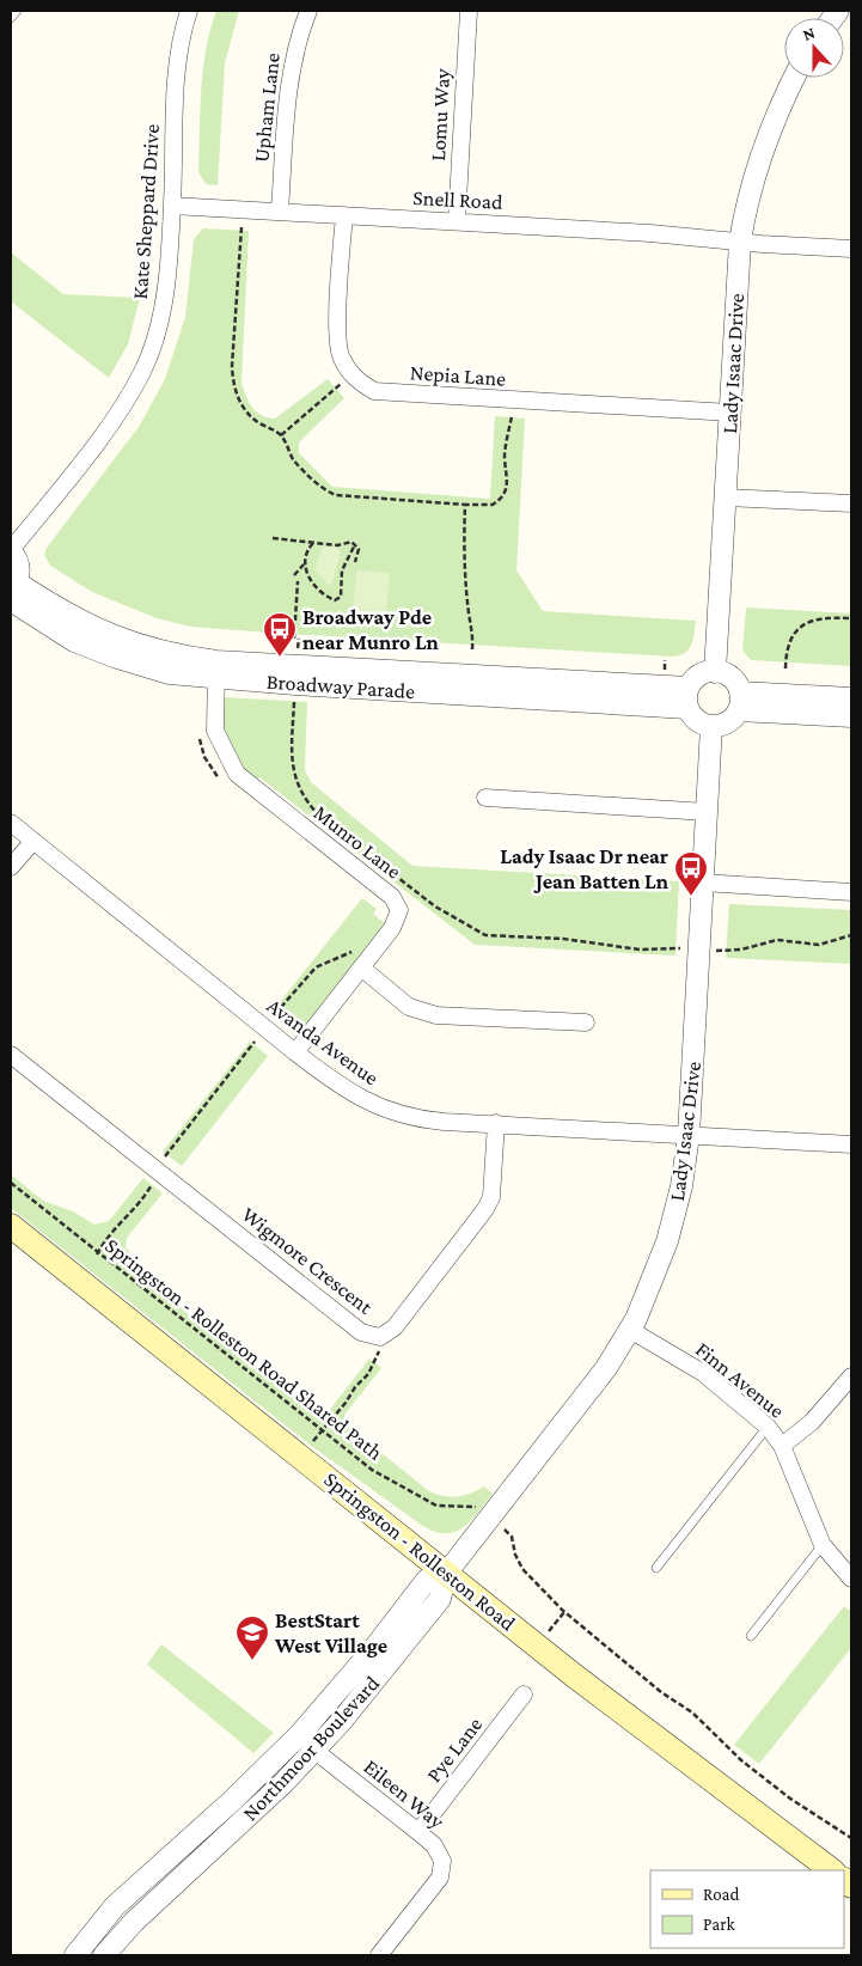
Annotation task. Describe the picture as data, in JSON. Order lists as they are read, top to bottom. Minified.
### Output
{"streets":{"main road":["Springston - Rolleston Road"],"street":["Upham Lane","Lomu Way","Snell Road","Kate Sheppard Drive","Lady Isaac Drive","Nepia Lane","Broadway Parade","Munro Lane","Avanda Avenue","Wigmore Crescent","Finn Avenue","Northmoor Boulevard","Pye Lane","Eileen Way"],"path":["Springston - Rolleston Road Shared Path"]},"crossings":[["Upham Lane","Snell Road"],["Lomu Way","Snell Road"],["Snell Road","Kate Sheppard Drive"],["Snell Road","Lady Isaac Drive"],["Snell Road","Nepia Lane"],["Lady Isaac Drive","Nepia Lane"],["Lady Isaac Drive","Broadway Parade"],["Lady Isaac Drive","Avanda Avenue"],["Lady Isaac Drive","Finn Avenue"],["Lady Isaac Drive","Springston - Rolleston Road"],["Lady Isaac Drive","Northmoor Boulevard"],["Broadway Parade","Munro Lane"],["Munro Lane","Avanda Avenue"],["Avanda Avenue","Wigmore Crescent"],["Springston - Rolleston Road","Northmoor Boulevard"],["Northmoor Boulevard","Eileen Way"],["Pye Lane","Eileen Way"]],"places":{"bus stop":["Broadway Pde near Munro Ln","Lady Isaac Dr near Jean Batten Ln"],"school or university":["BestStart West Village"]},"legend":["Road","Park"],"north":"top"}
